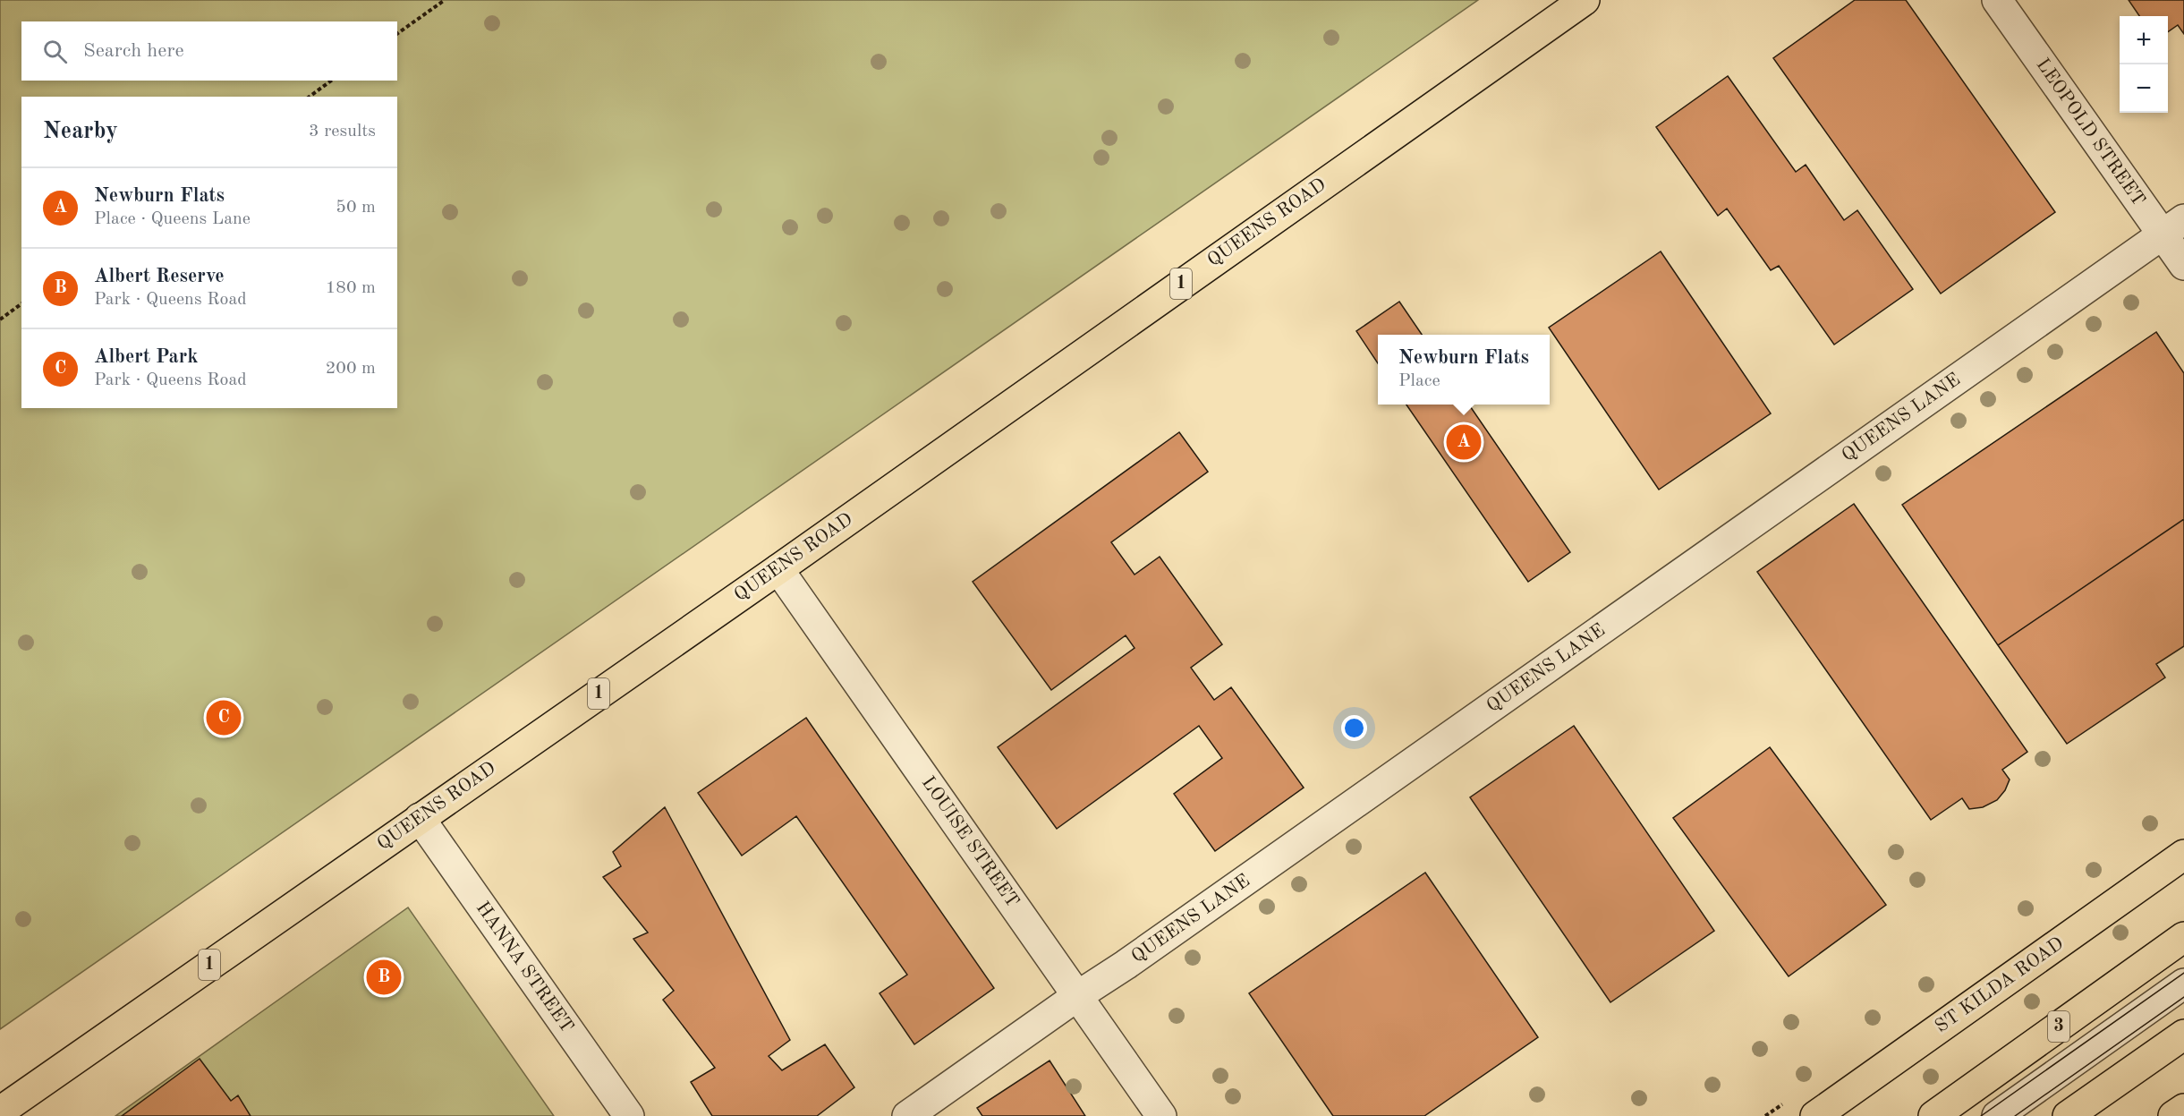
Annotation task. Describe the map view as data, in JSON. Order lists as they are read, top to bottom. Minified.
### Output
{"streets":{"main road":["QUEENS ROAD","1","ST KILDA ROAD","3"],"street":["LEOPOLD STREET","QUEENS LANE","LOUISE STREET","HANNA STREET"]},"crossings":[["LEOPOLD STREET","QUEENS LANE"],["QUEENS ROAD","LOUISE STREET"],["QUEENS ROAD","HANNA STREET"],["QUEENS LANE","LOUISE STREET"]],"page":{"map_buttons":["+","−"],"search":"Search here","heading":["Nearby","3 results"],"list":[{"mark":"A","name":"Newburn Flats","note":"Place · Queens Lane","value":"50 m"},{"mark":"B","name":"Albert Reserve","note":"Park · Queens Road","value":"180 m"},{"mark":"C","name":"Albert Park","note":"Park · Queens Road","value":"200 m"}],"popup":["Newburn Flats","Place"],"pins":["A","C","B"]}}
